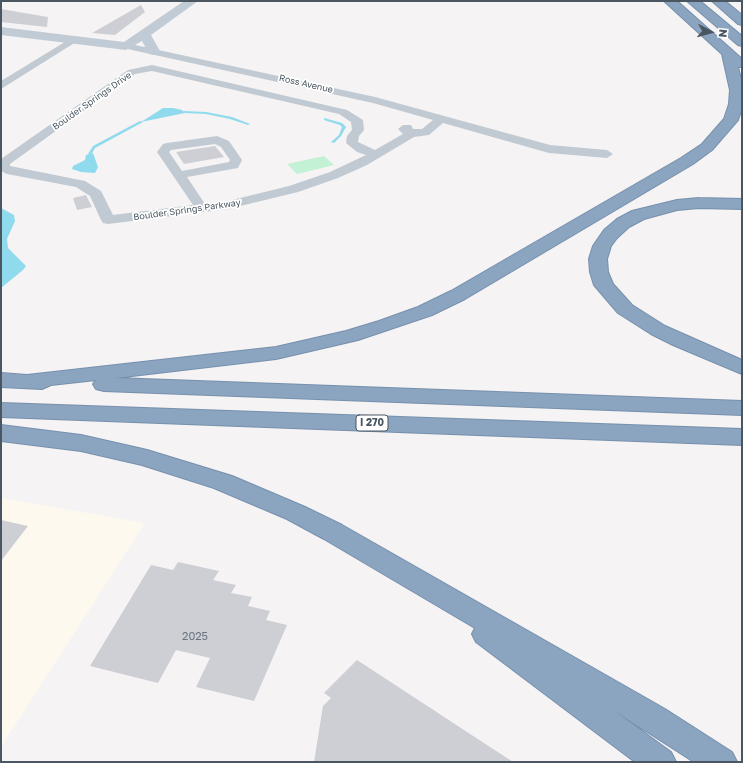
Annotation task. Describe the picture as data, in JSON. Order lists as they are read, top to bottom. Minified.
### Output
{"streets":{"highway":["I 270"],"street":["Ross Avenue","Boulder Springs Drive","Boulder Springs Parkway"]},"crossings":[["Boulder Springs Drive","Boulder Springs Parkway"]],"house_numbers":["2025"],"north":"right"}
